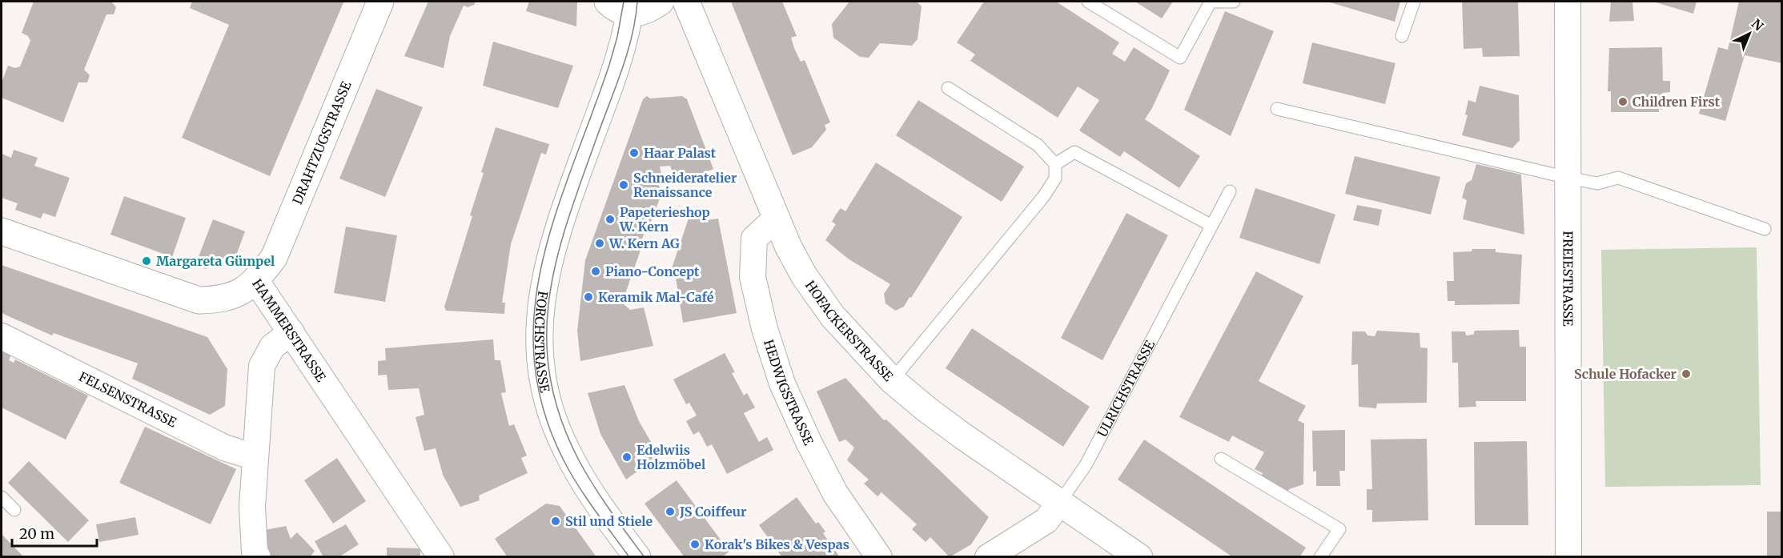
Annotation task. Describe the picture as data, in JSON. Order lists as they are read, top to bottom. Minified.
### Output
{"streets":{"main road":["DRAHTZUGSTRASSE","HOFACKERSTRASSE","HAMMERSTRASSE","FORCHSTRASSE"],"street":["FREIESTRASSE","ULRICHSTRASSE","HEDWIGSTRASSE","FELSENSTRASSE"]},"crossings":[["DRAHTZUGSTRASSE","HAMMERSTRASSE"],["HOFACKERSTRASSE","ULRICHSTRASSE"],["HOFACKERSTRASSE","HEDWIGSTRASSE"]],"places":["Children First","Haar Palast","Schneideratelier Renaissance","Papeterieshop W. Kern","W. Kern AG","Margareta Gümpel","Piano-Concept","Keramik Mal-Café","Schule Hofacker","Edelwiis Holzmöbel","JS Coiffeur","Stil und Stiele","Korak's Bikes & Vespas"],"scale_bar":"20 m","north":"top right"}
